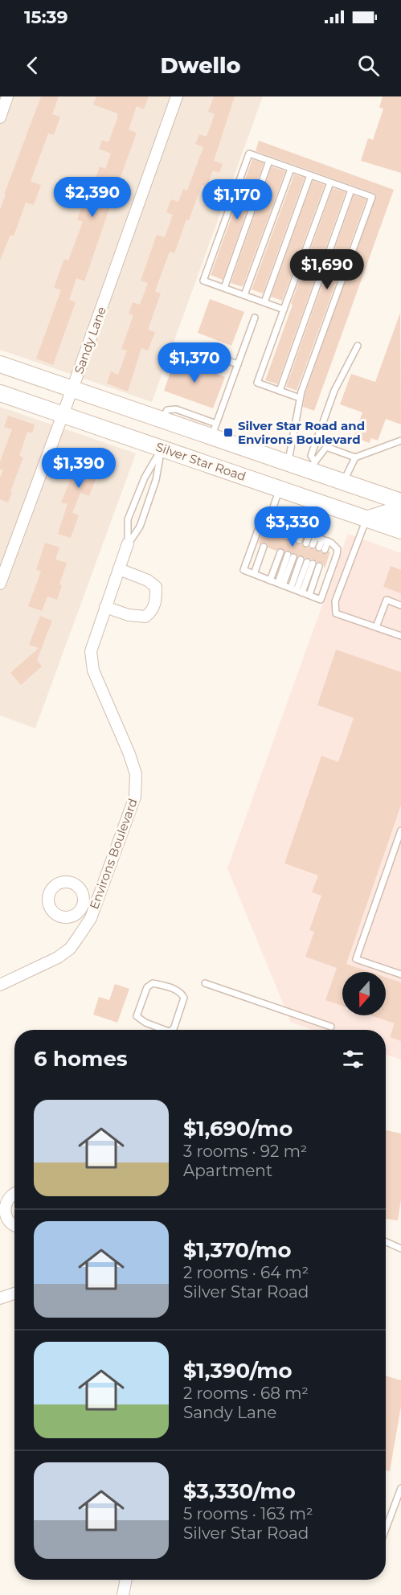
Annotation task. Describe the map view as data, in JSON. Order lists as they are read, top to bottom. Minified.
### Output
{"streets":{"main road":["Silver Star Road"],"street":["Sandy Lane","Environs Boulevard"]},"crossings":[["Sandy Lane","Silver Star Road"],["Silver Star Road","Environs Boulevard"]],"places":{"transit":["Silver Star Road and Environs Boulevard"]},"north":"bottom","page":{"status":"15:39","header":"Dwello","price":["$2,390","$1,170","$1,690","$1,370","$1,390","$3,330"],"heading":"6 homes","list":[{"name":"$1,690/mo","note":"3 rooms · 92 m² · Apartment"},{"name":"$1,370/mo","note":"2 rooms · 64 m² · Silver Star Road"},{"name":"$1,390/mo","note":"2 rooms · 68 m² · Sandy Lane"},{"name":"$3,330/mo","note":"5 rooms · 163 m² · Silver Star Road"}]}}
